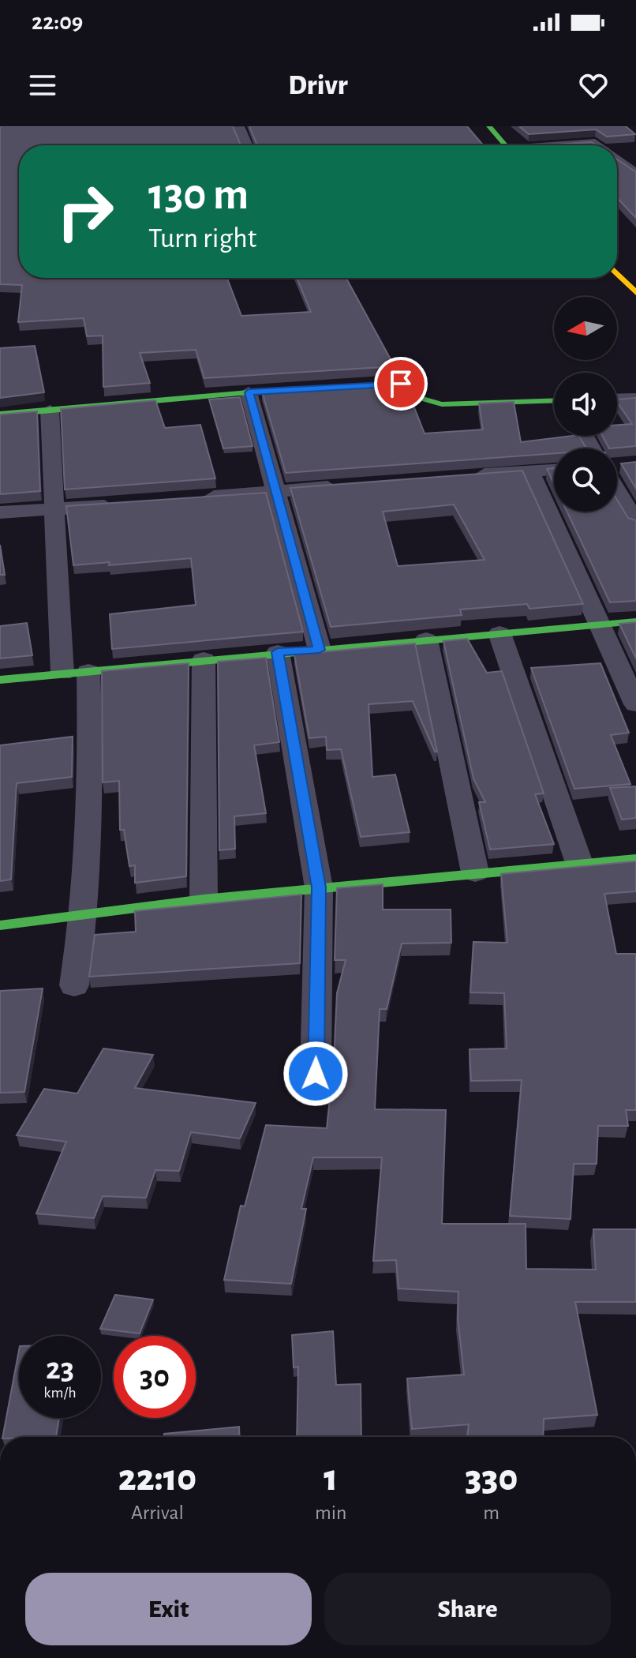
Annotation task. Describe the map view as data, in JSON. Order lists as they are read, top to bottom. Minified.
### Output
{"north":"left","page":{"status":"22:09","header":"Drivr","turn":["130 m","Turn right"],"speed":"23 km/h","limit":"30","eta":["22:10","Arrival","1","min","330","m"],"buttons":["Exit","Share"]}}
